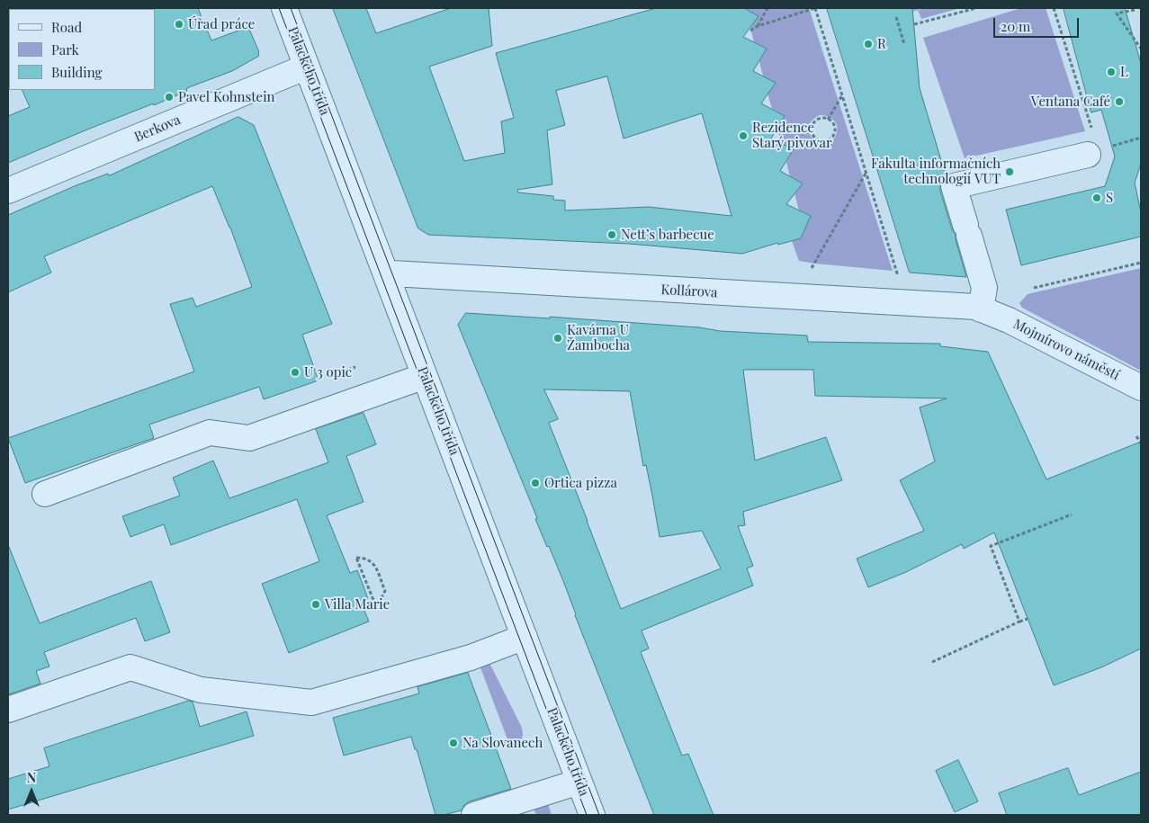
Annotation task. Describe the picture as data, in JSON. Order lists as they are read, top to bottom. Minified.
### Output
{"streets":{"street":["Palackého třída","Berkova","Kollárova","Mojmírovo náměstí"]},"crossings":[["Palackého třída","Berkova"],["Palackého třída","Kollárova"],["Kollárova","Mojmírovo náměstí"]],"places":["Úřad práce","R","L","Pavel Kohnstein","Ventana Café","Rezidence Starý pivovar","Fakulta informačních technologií VUT","S","Nett’s barbecue","Kavárna U Žambocha","U 3 opic","Ortica pizza","Villa Marie","Na Slovanech"],"legend":["Road","Park","Building"],"scale_bar":"20 m","north":"top"}
